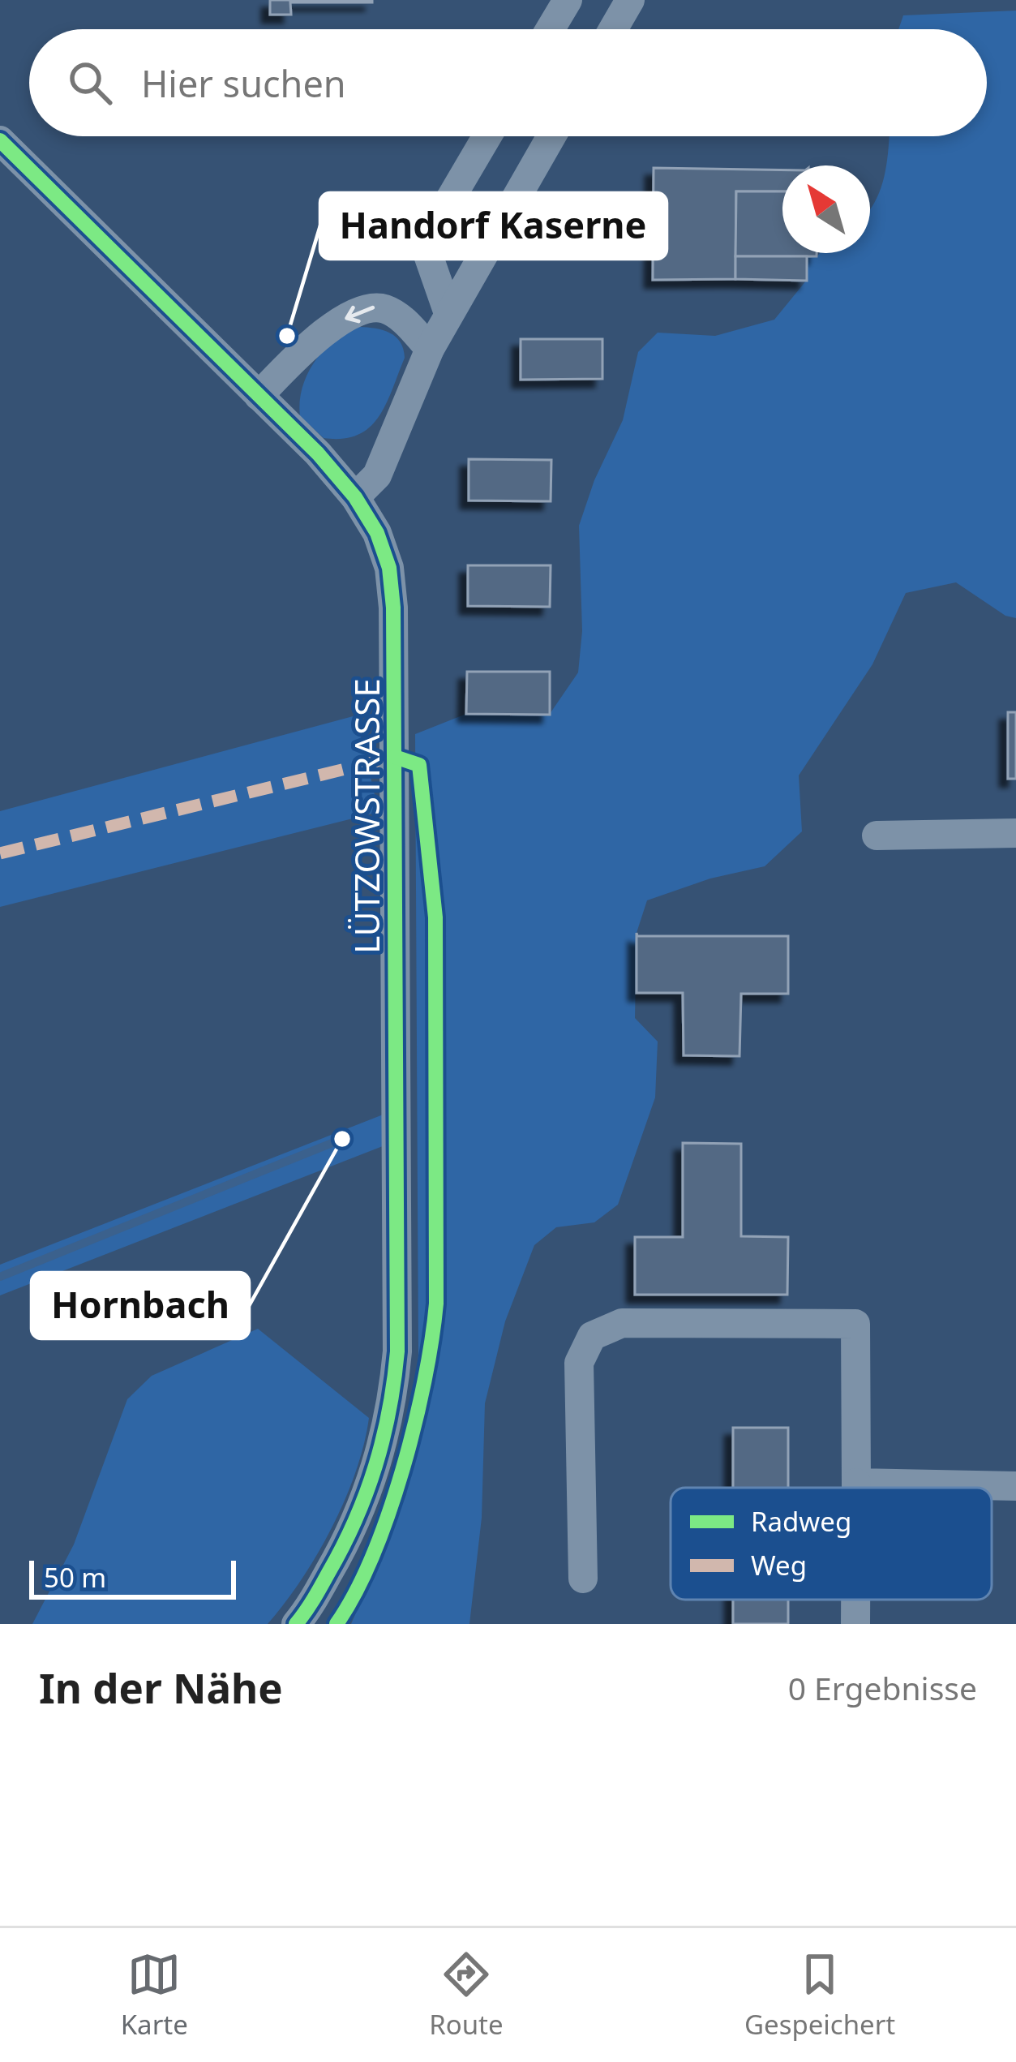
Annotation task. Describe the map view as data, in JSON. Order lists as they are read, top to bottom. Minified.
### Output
{"streets":{"street":["LÜTZOWSTRASSE"]},"places":["Handorf Kaserne","Hornbach"],"legend":["Radweg","Weg"],"scale_bar":"50 m","north":"top left","page":{"search":"Hier suchen","scale":"50 m","heading":["In der Nähe","0 Ergebnisse"],"nav":["Karte","Route","Gespeichert"]}}
